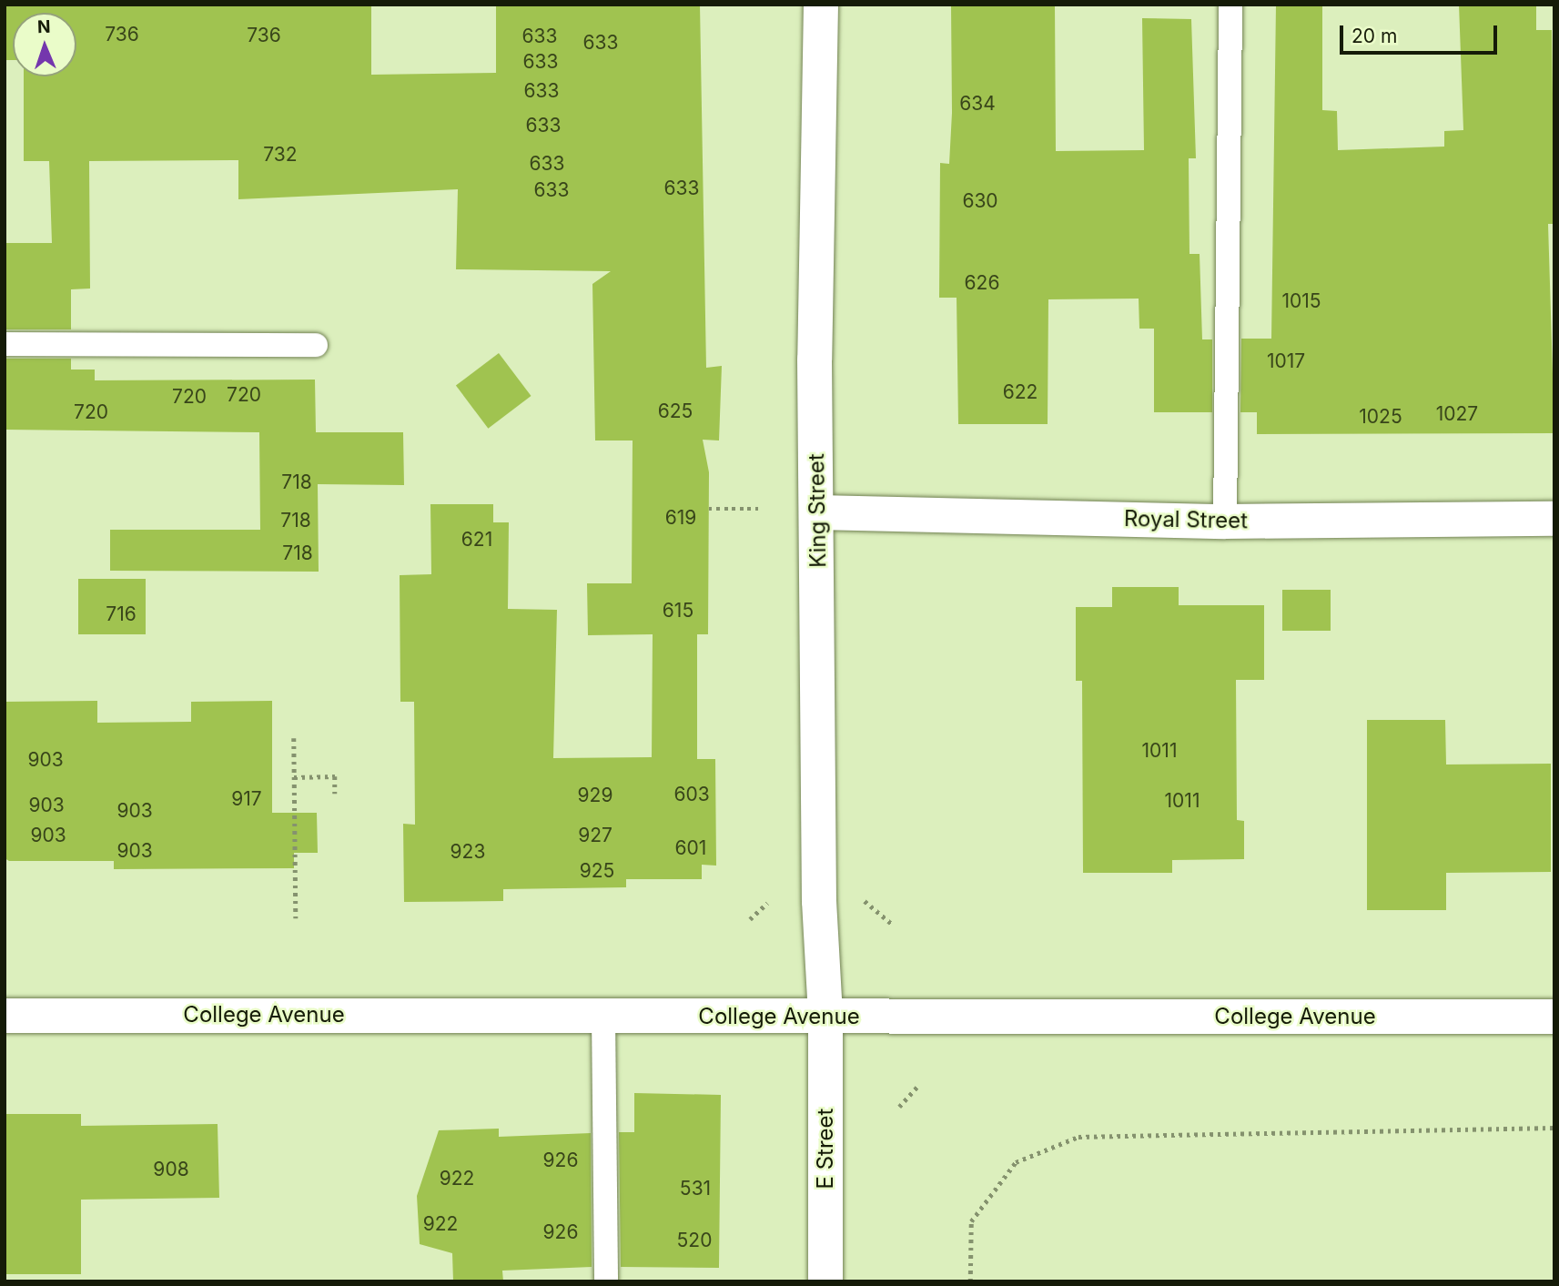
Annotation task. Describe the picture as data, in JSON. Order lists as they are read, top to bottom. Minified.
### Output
{"streets":{"street":["King Street","Royal Street","College Avenue","E Street"]},"crossings":[["King Street","Royal Street"],["King Street","College Avenue"],["King Street","E Street"],["College Avenue","E Street"]],"house_numbers":["736","736","633","633","633","633","634","633","732","633","633","633","630","626","1015","1017","622","720","720","625","720","1027","1025","718","619","718","621","718","615","716","1011","903","603","929","917","1011","903","903","903","927","601","903","923","925","926","908","922","531","922","926","520"],"scale_bar":"20 m","north":"top"}
